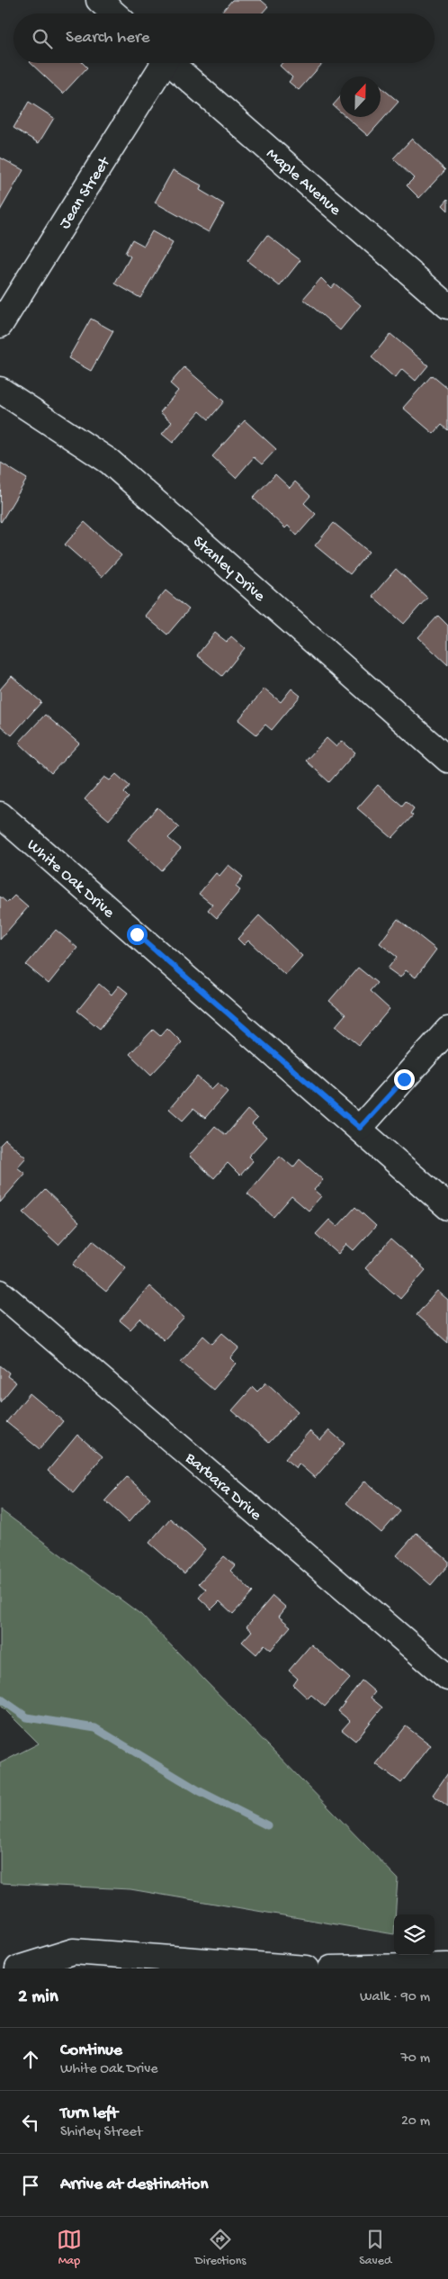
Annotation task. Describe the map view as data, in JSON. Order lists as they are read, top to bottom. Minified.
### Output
{"streets":{"street":["Maple Avenue","Jean Street","Stanley Drive","White Oak Drive","Barbara Drive"]},"north":"top","page":{"search":"Search here","heading":["2 min","Walk · 90 m"],"list":[["Continue","White Oak Drive","70 m"],["Turn left","Shirley Street","20 m"],"Arrive at destination"],"nav":["Map","Directions","Saved"]}}
